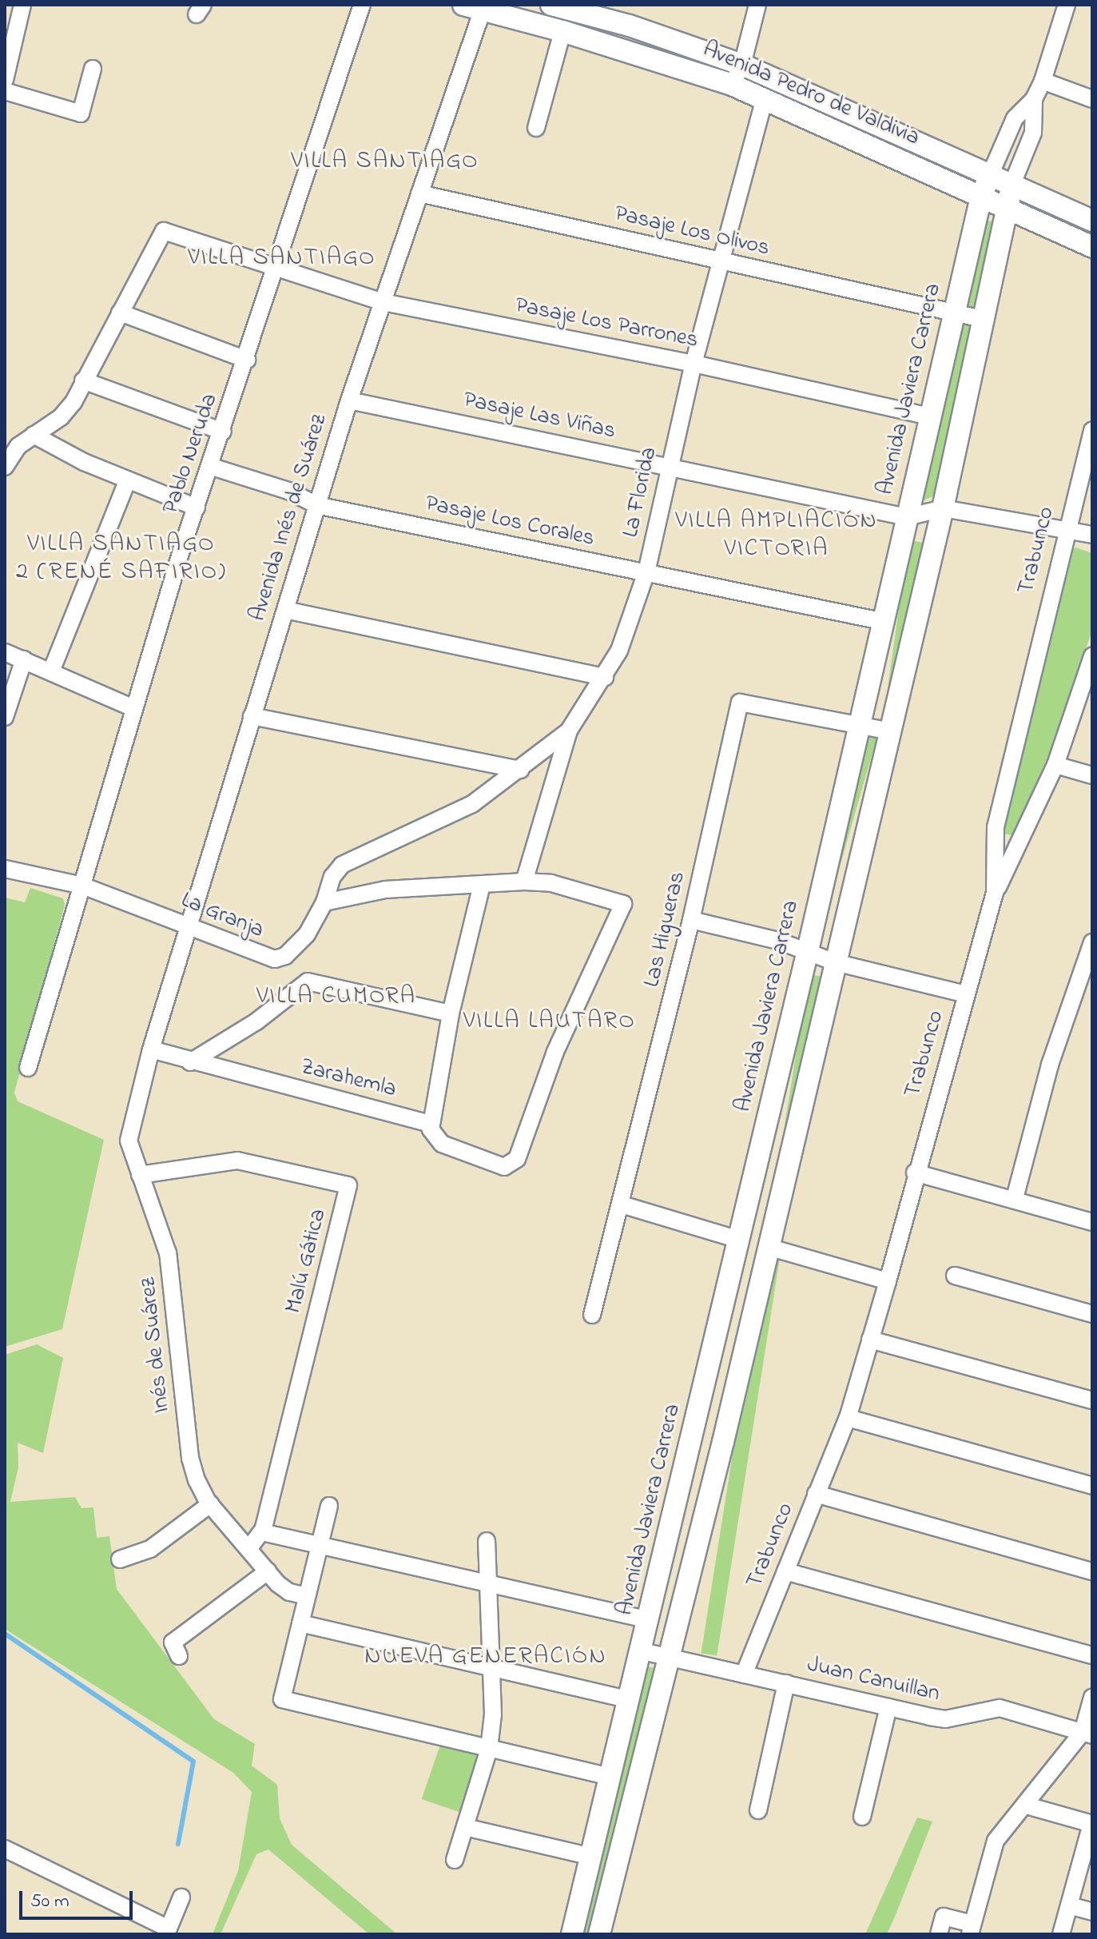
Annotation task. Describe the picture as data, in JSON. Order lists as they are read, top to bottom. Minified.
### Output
{"streets":{"main road":["Avenida Pedro de Valdivia","Avenida Javiera Carrera"],"street":["Pasaje Los Olivos","Pasaje Los Parrones","Pasaje Las Viñas","Pablo Neruda","La Florida","Avenida Inés de Suárez","Pasaje Los Corales","Trabunco","La Granja","Las Higueras","Zarahemla","Malú Gática","Inés de Suárez","Juan Canuillan"]},"crossings":[["Avenida Pedro de Valdivia","Avenida Javiera Carrera"],["Avenida Pedro de Valdivia","La Florida"],["Avenida Pedro de Valdivia","Avenida Inés de Suárez"],["Pasaje Los Olivos","Avenida Javiera Carrera"],["Pasaje Los Olivos","La Florida"],["Pasaje Los Olivos","Avenida Inés de Suárez"],["Pasaje Los Parrones","Avenida Javiera Carrera"],["Pasaje Los Parrones","Pablo Neruda"],["Pasaje Los Parrones","La Florida"],["Pasaje Los Parrones","Avenida Inés de Suárez"],["Avenida Javiera Carrera","Pasaje Las Viñas"],["Avenida Javiera Carrera","Pasaje Los Corales"],["Avenida Javiera Carrera","Las Higueras"],["Avenida Javiera Carrera","Juan Canuillan"],["Pasaje Las Viñas","La Florida"],["Pasaje Las Viñas","Avenida Inés de Suárez"],["Pablo Neruda","Pasaje Los Corales"],["Pablo Neruda","La Granja"],["La Florida","Pasaje Los Corales"],["La Florida","La Granja"],["Avenida Inés de Suárez","Pasaje Los Corales"],["Avenida Inés de Suárez","La Granja"],["Avenida Inés de Suárez","Zarahemla"],["Avenida Inés de Suárez","Inés de Suárez"],["Trabunco","Juan Canuillan"],["Zarahemla","Inés de Suárez"],["Malú Gática","Inés de Suárez"]],"districts":["VILLA SANTIAGO","VILLA SANTIAGO","VILLA AMPLIACIÓN VICTORIA","VILLA SANTIAGO 2 (RENÉ SAFIRIO)","VILLA CUMORA","VILLA LAUTARO","NUEVA GENERACIÓN"],"scale_bar":"50 m"}
